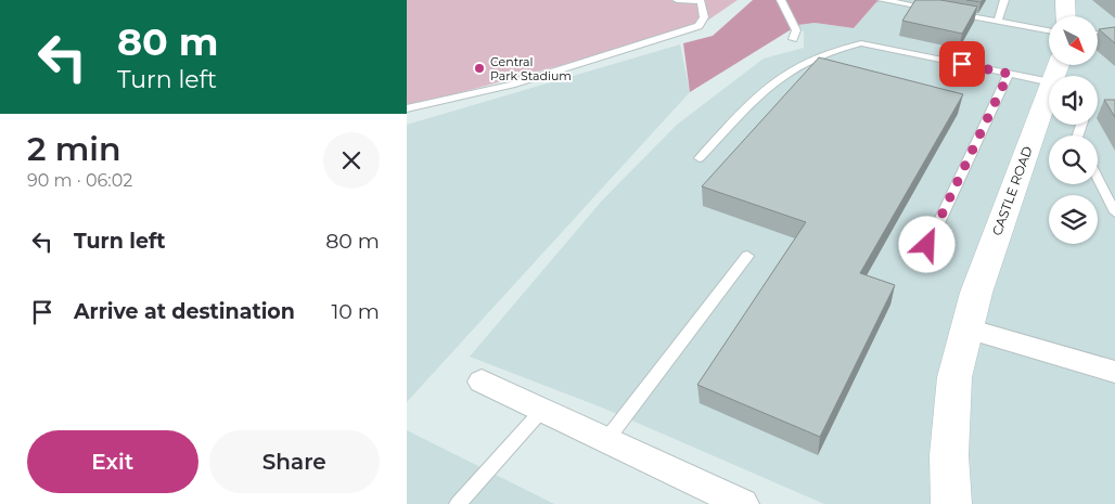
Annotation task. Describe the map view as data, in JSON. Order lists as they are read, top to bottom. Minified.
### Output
{"streets":{"main road":["CASTLE ROAD"]},"places":["Central Park Stadium"],"north":"bottom right","page":{"turn":["80 m","Turn left"],"heading":["2 min","90 m · 06:02"],"list":[{"name":"Turn left","value":"80 m"},{"name":"Arrive at destination","value":"10 m"}],"buttons":["Exit","Share"]}}
